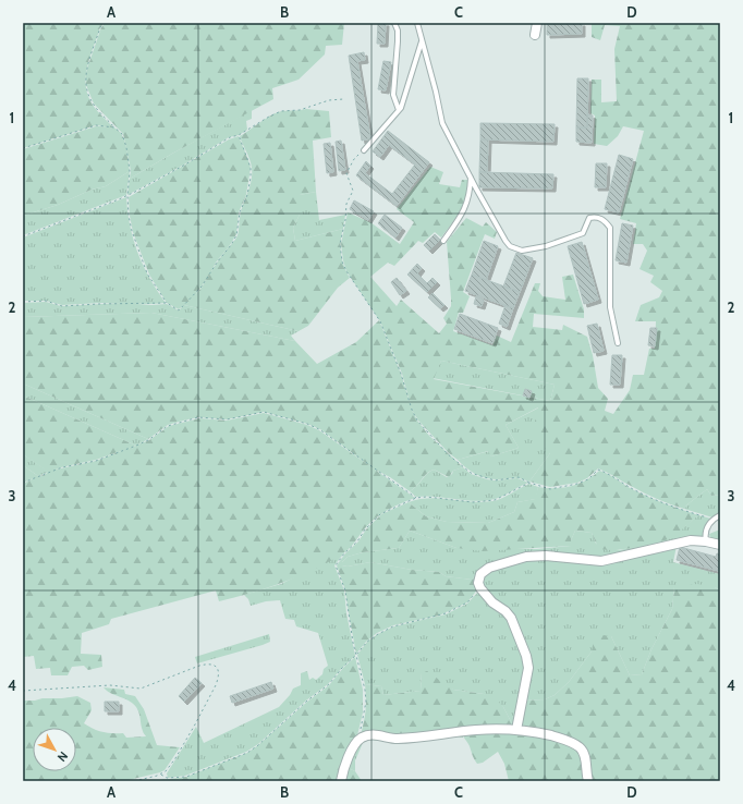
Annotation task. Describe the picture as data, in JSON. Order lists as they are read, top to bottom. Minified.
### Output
{"north":"bottom right","grid":{"columns":["A","B","C","D"],"rows":["1","2","3","4"]}}
